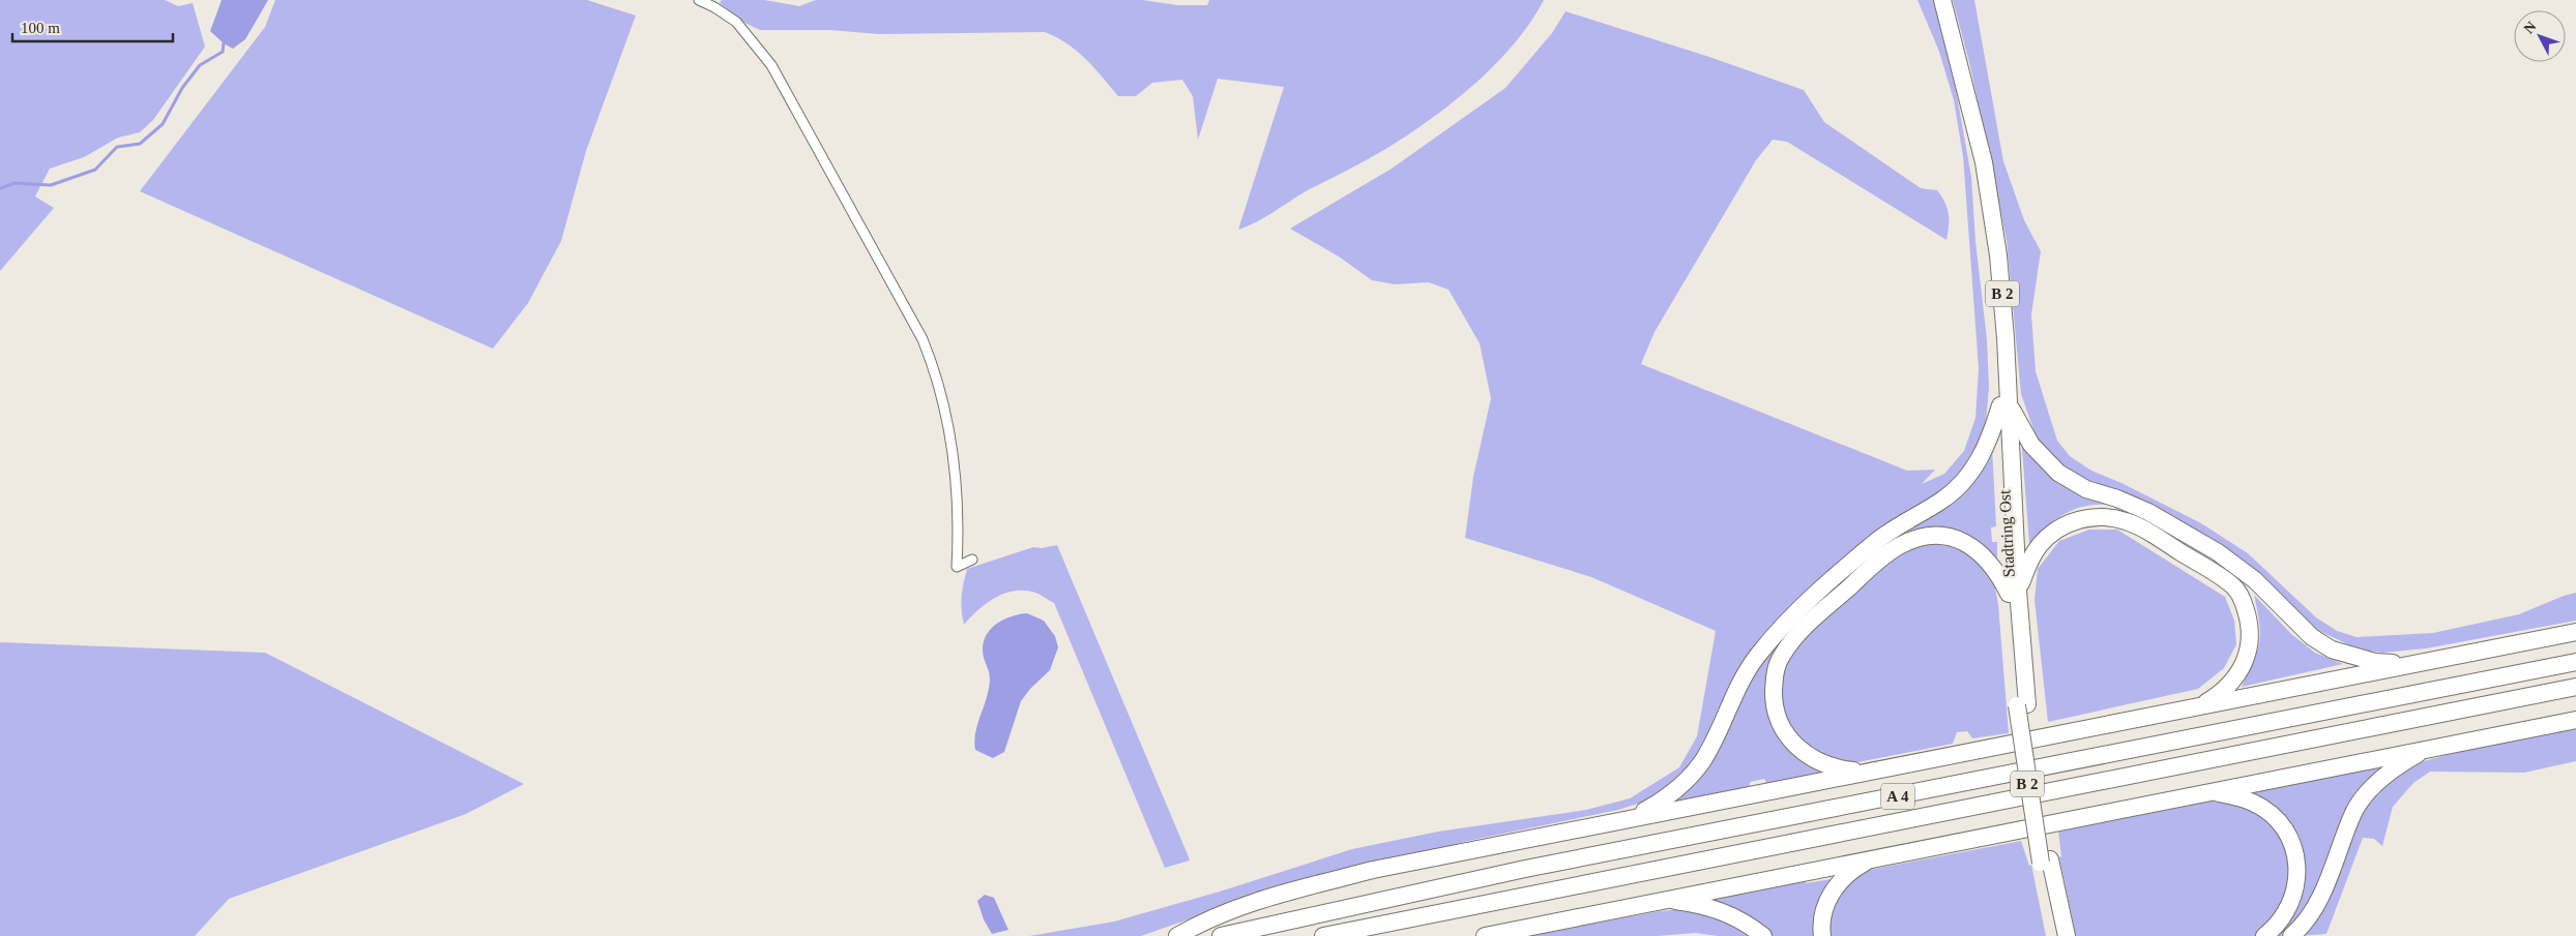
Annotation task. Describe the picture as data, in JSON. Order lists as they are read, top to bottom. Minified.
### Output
{"streets":{"highway":["B 2","Stadtring Ost","A 4"]},"crossings":[["B 2","Stadtring Ost"]],"scale_bar":"100 m","north":"top left"}
